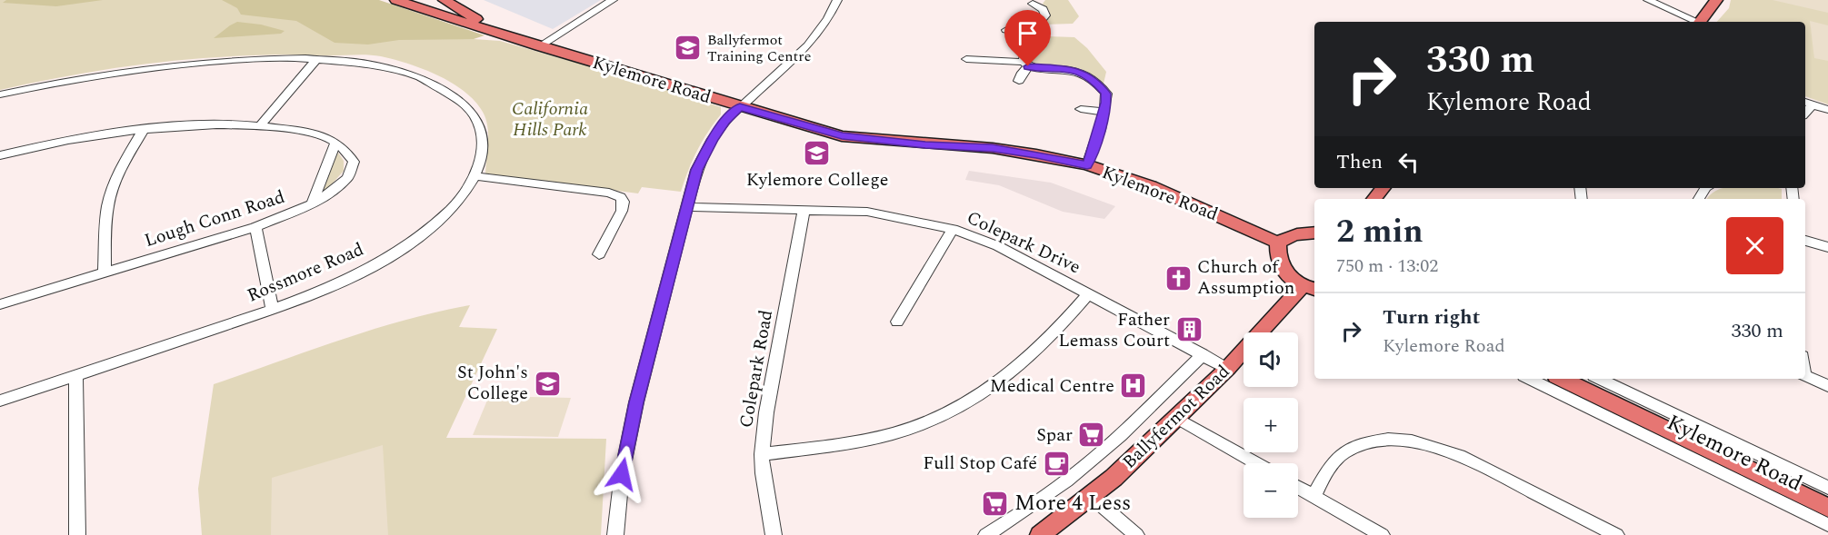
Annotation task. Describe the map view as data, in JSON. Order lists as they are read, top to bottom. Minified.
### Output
{"streets":{"main road":["Kylemore Road","Ballyfermot Road"],"street":["Lough Conn Road","Colepark Drive","Rossmore Road","Colepark Road"]},"crossings":[["Colepark Drive","Colepark Road"],["Colepark Drive","Ballyfermot Road"]],"parks":["California Hills Park"],"places":{"school or university":["Ballyfermot Training Centre","Kylemore College","St John's College"],"church":["Church of Assumption"],"building":["Father Lemass Court"],"hospital":["Medical Centre"],"supermarket":["Spar","More 4 Less"],"cafe":["Full Stop Café"]},"page":{"turn":["330 m","Kylemore Road"],"then":"Then","heading":["2 min","750 m · 13:02"],"list":[{"name":"Turn right","note":"Kylemore Road","value":"330 m"}],"map_buttons":["+","−"]}}
